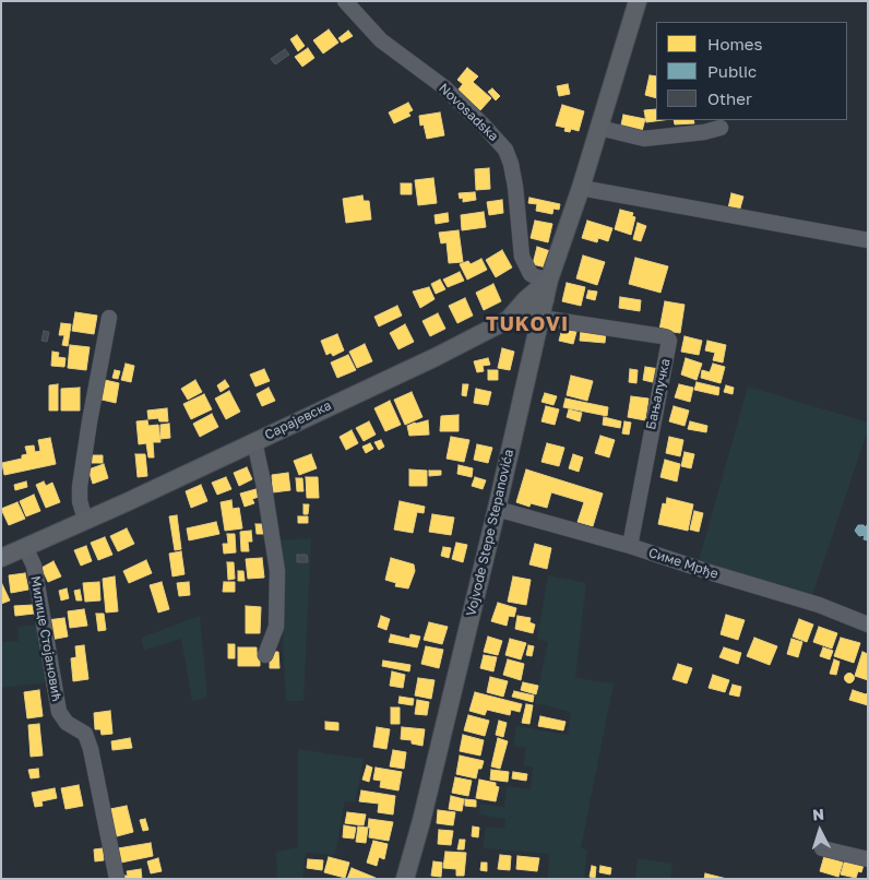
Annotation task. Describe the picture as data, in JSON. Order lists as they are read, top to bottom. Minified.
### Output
{"streets":{"main road":["Сарајевска","Vojvode Stepe Stepanovića"],"street":["Novosadska","Бањалучка","Симе Мрђе","Милице Стојановић"]},"crossings":[["Novosadska","Vojvode Stepe Stepanovića"],["Бањалучка","Сарајевска"],["Бањалучка","Vojvode Stepe Stepanovića"],["Бањалучка","Симе Мрђе"],["Сарајевска","Vojvode Stepe Stepanovića"],["Сарајевска","Милице Стојановић"],["Vojvode Stepe Stepanovića","Симе Мрђе"]],"districts":["TUKOVI"],"legend":["Homes","Public","Other"],"north":"top"}
